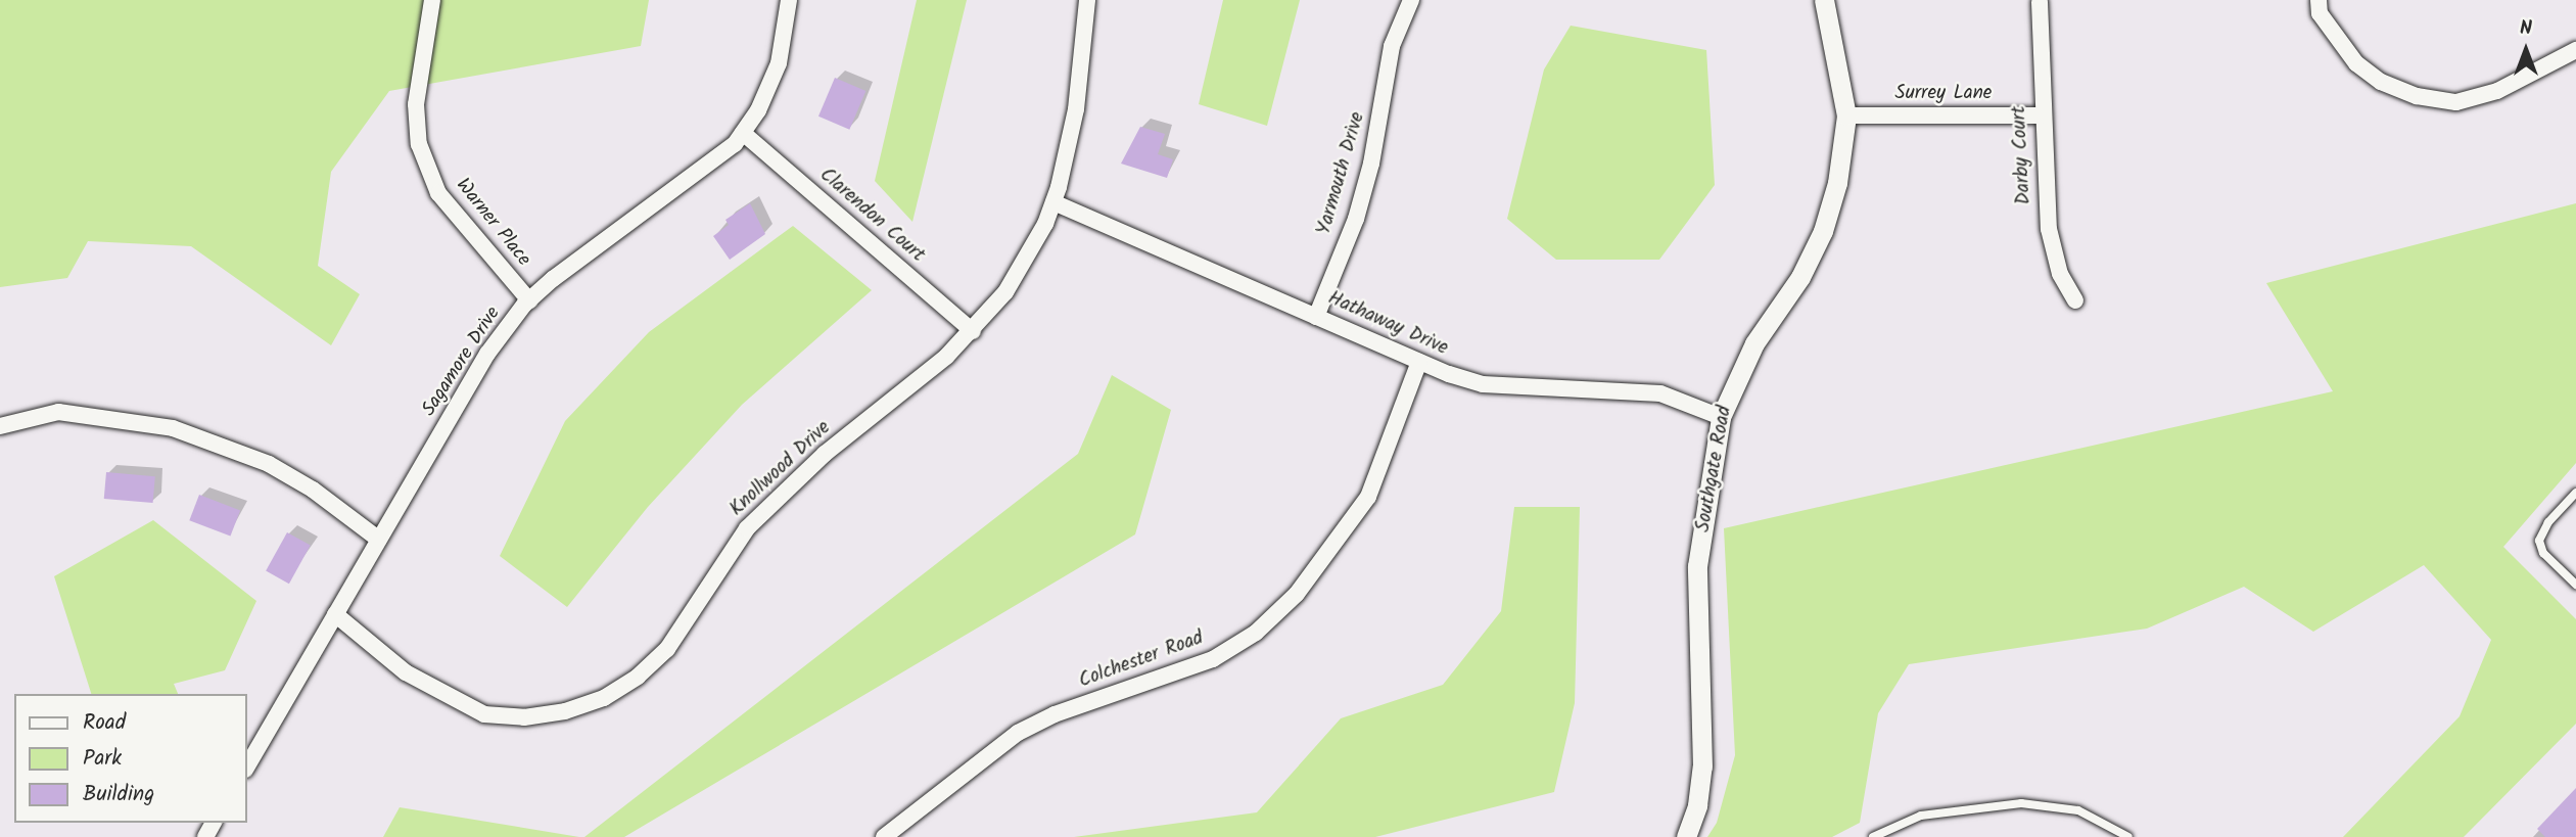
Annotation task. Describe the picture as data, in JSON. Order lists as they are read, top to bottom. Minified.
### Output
{"streets":{"street":["Surrey Lane","Darby Court","Yarmouth Drive","Clarendon Court","Warner Place","Hathaway Drive","Sagamore Drive","Knollwood Drive","Southgate Road","Colchester Road"]},"crossings":[["Surrey Lane","Darby Court"],["Surrey Lane","Southgate Road"],["Yarmouth Drive","Hathaway Drive"],["Clarendon Court","Sagamore Drive"],["Clarendon Court","Knollwood Drive"],["Warner Place","Sagamore Drive"],["Hathaway Drive","Knollwood Drive"],["Hathaway Drive","Southgate Road"],["Hathaway Drive","Colchester Road"],["Sagamore Drive","Knollwood Drive"]],"legend":["Road","Park","Building"],"north":"top"}
